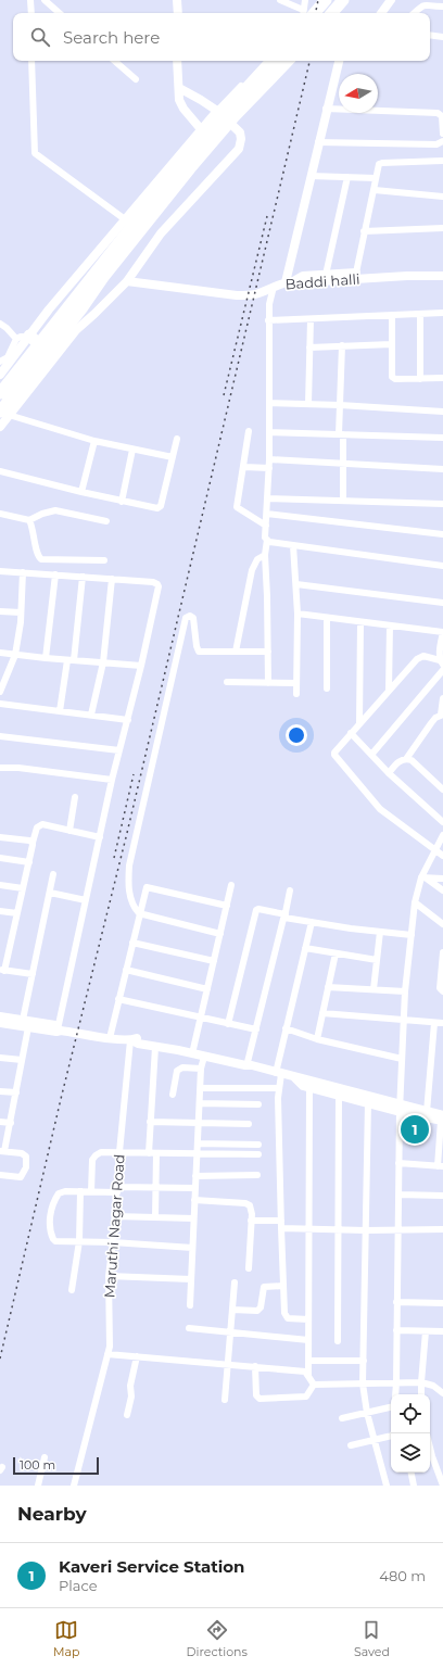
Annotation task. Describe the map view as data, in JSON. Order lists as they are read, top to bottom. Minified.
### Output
{"streets":{"street":["Baddi halli","Maruthi Nagar Road"]},"scale_bar":"100 m","north":"left","page":{"search":"Search here","pins":"1","scale":"100 m","heading":"Nearby","list":[{"mark":"1","name":"Kaveri Service Station","note":"Place","value":"480 m"}],"nav":["Map","Directions","Saved"]}}
